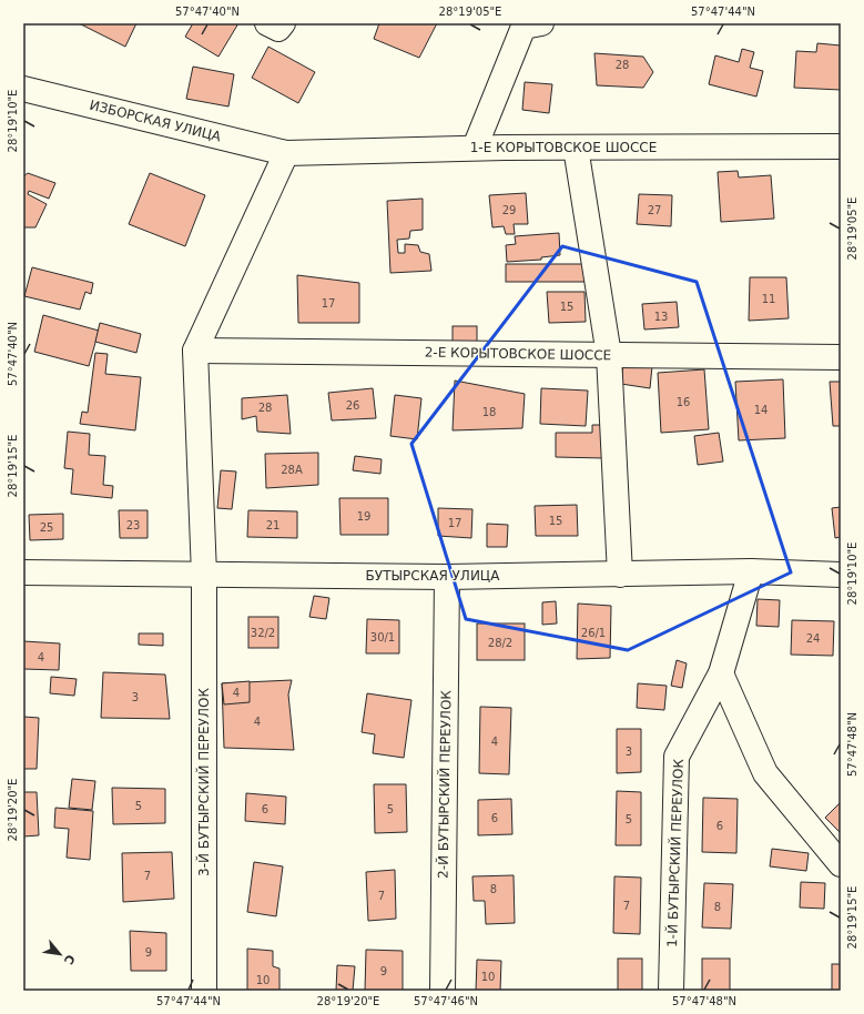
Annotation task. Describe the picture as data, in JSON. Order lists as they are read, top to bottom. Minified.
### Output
{"streets":{"street":["ИЗБОРСКАЯ УЛИЦА","1-Е КОРЫТОВСКОЕ ШОССЕ","2-Е КОРЫТОВСКОЕ ШОССЕ","БУТЫРСКАЯ УЛИЦА","3-Й БУТЫРСКИЙ ПЕРЕУЛОК","2-Й БУТЫРСКИЙ ПЕРЕУЛОК","1-Й БУТЫРСКИЙ ПЕРЕУЛОК"]},"crossings":[["ИЗБОРСКАЯ УЛИЦА","1-Е КОРЫТОВСКОЕ ШОССЕ"],["2-Е КОРЫТОВСКОЕ ШОССЕ","3-Й БУТЫРСКИЙ ПЕРЕУЛОК"],["БУТЫРСКАЯ УЛИЦА","3-Й БУТЫРСКИЙ ПЕРЕУЛОК"],["БУТЫРСКАЯ УЛИЦА","2-Й БУТЫРСКИЙ ПЕРЕУЛОК"],["БУТЫРСКАЯ УЛИЦА","1-Й БУТЫРСКИЙ ПЕРЕУЛОК"]],"house_numbers":["28","29","27","11","17","15","13","16","26","28","14","18","28А","19","15","17","23","21","25","32/2","26/1","30/1","24","28/2","4","4","3","4","4","3","5","6","5","6","5","6","7","8","7","7","8","9","9","10","10"],"north":"bottom right","coordinates":["57°47'40\"N","28°19'05\"E","57°47'44\"N","28°19'10\"E","28°19'15\"E","57°47'48\"N","28°19'20\"E","57°47'46\"N"]}
